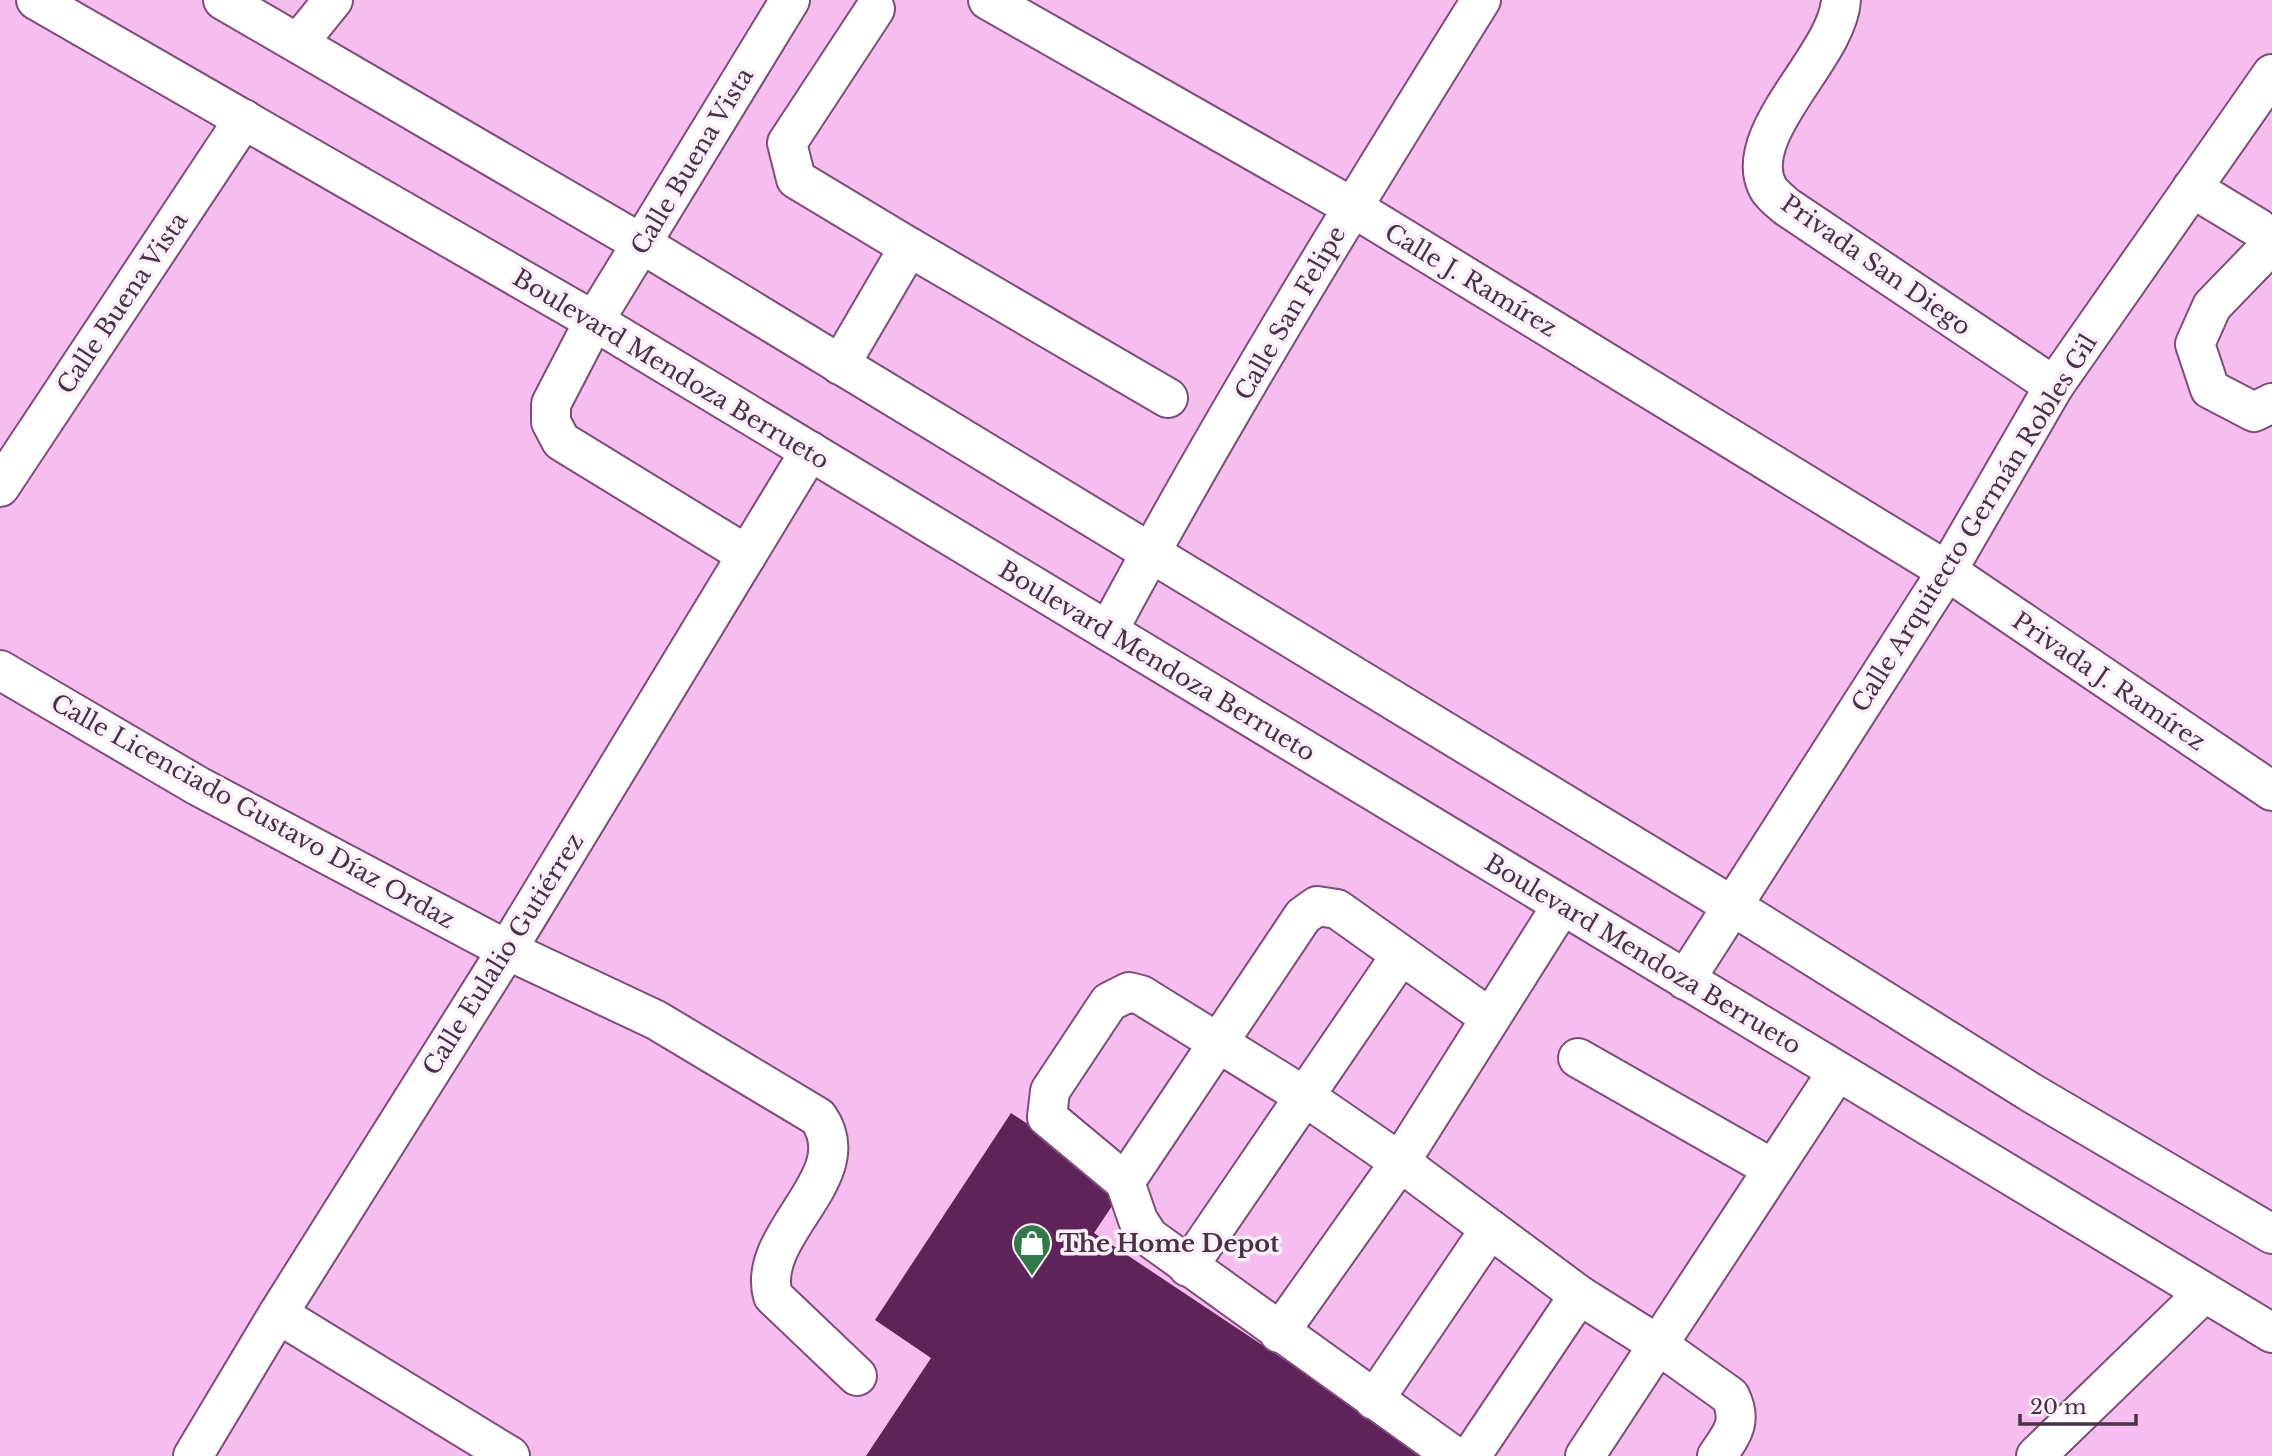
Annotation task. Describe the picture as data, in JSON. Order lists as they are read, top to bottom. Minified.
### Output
{"streets":{"main road":["Calle Buena Vista","Privada San Diego","Calle J. Ramírez","Calle San Felipe","Boulevard Mendoza Berrueto","Calle Arquitecto Germán Robles Gil","Privada J. Ramírez","Calle Licenciado Gustavo Díaz Ordaz","Calle Eulalio Gutiérrez"]},"crossings":[["Calle Buena Vista","Boulevard Mendoza Berrueto"],["Calle Buena Vista","Calle Eulalio Gutiérrez"],["Privada San Diego","Calle Arquitecto Germán Robles Gil"],["Calle J. Ramírez","Calle San Felipe"],["Calle J. Ramírez","Calle Arquitecto Germán Robles Gil"],["Calle J. Ramírez","Privada J. Ramírez"],["Calle San Felipe","Boulevard Mendoza Berrueto"],["Boulevard Mendoza Berrueto","Calle Arquitecto Germán Robles Gil"],["Boulevard Mendoza Berrueto","Calle Eulalio Gutiérrez"],["Calle Arquitecto Germán Robles Gil","Privada J. Ramírez"],["Calle Licenciado Gustavo Díaz Ordaz","Calle Eulalio Gutiérrez"]],"places":{"shop":["The Home Depot"]},"scale_bar":"20 m"}
